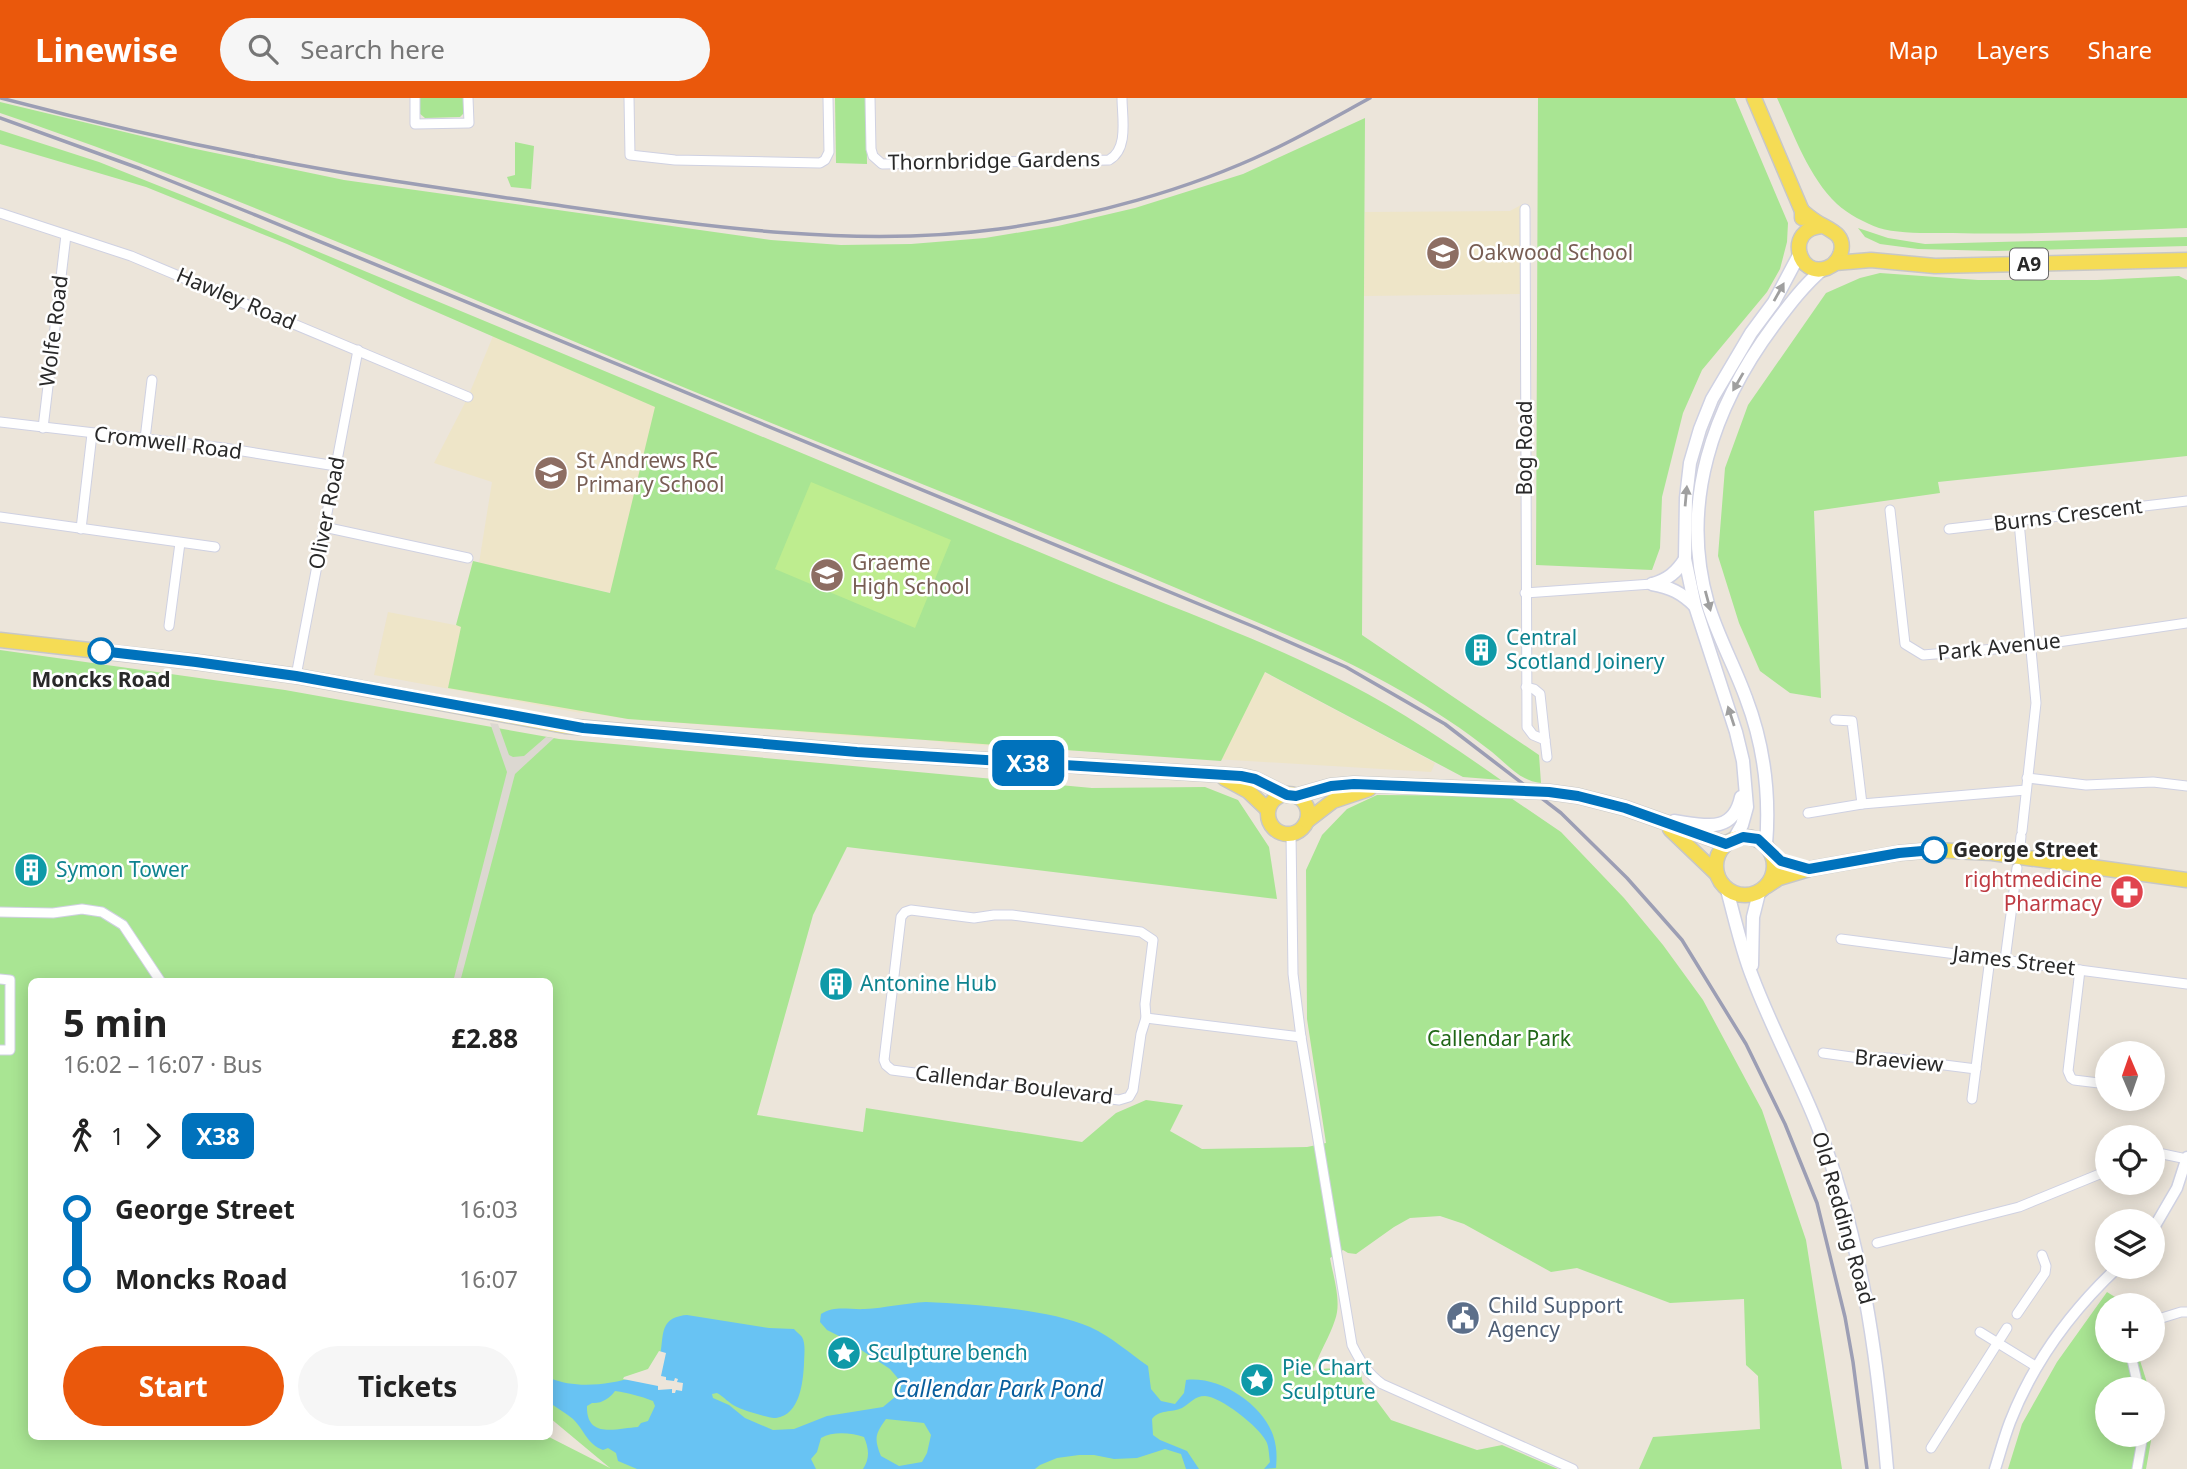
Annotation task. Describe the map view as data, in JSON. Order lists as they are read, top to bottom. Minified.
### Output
{"streets":{"main road":["A9","Old Redding Road"],"street":["Thornbridge Gardens","Hawley Road","Wolfe Road","Cromwell Road","Bog Road","Oliver Road","Burns Crescent","Park Avenue","James Street","Braeview","Callendar Boulevard"]},"crossings":[["Hawley Road","Wolfe Road"],["Hawley Road","Oliver Road"],["Wolfe Road","Cromwell Road"],["Cromwell Road","Oliver Road"]],"water":["Callendar Park Pond"],"parks":["Callendar Park"],"places":{"school or university":["Oakwood School","St Andrews RC Primary School","Graeme High School"],"building":["Central Scotland Joinery","Symon Tower","Antonine Hub"],"other":["Moncks Road","George Street"],"pharmacy":["rightmedicine Pharmacy"],"public building":["Child Support Agency"],"place":["Sculpture bench","Pie Chart Sculpture"]},"lines":["bus line X38"],"north":"top","page":{"header":"Linewise","search":"Search here","nav":["Map","Layers","Share"],"on_map":"X38","heading":["5 min","16:02 – 16:07 · Bus","£2.88"],"map_buttons":["+","−"],"legs":["1","X38"],"list":[{"name":"George Street","value":"16:03"},{"name":"Moncks Road","value":"16:07"}],"buttons":["Start","Tickets"]}}
